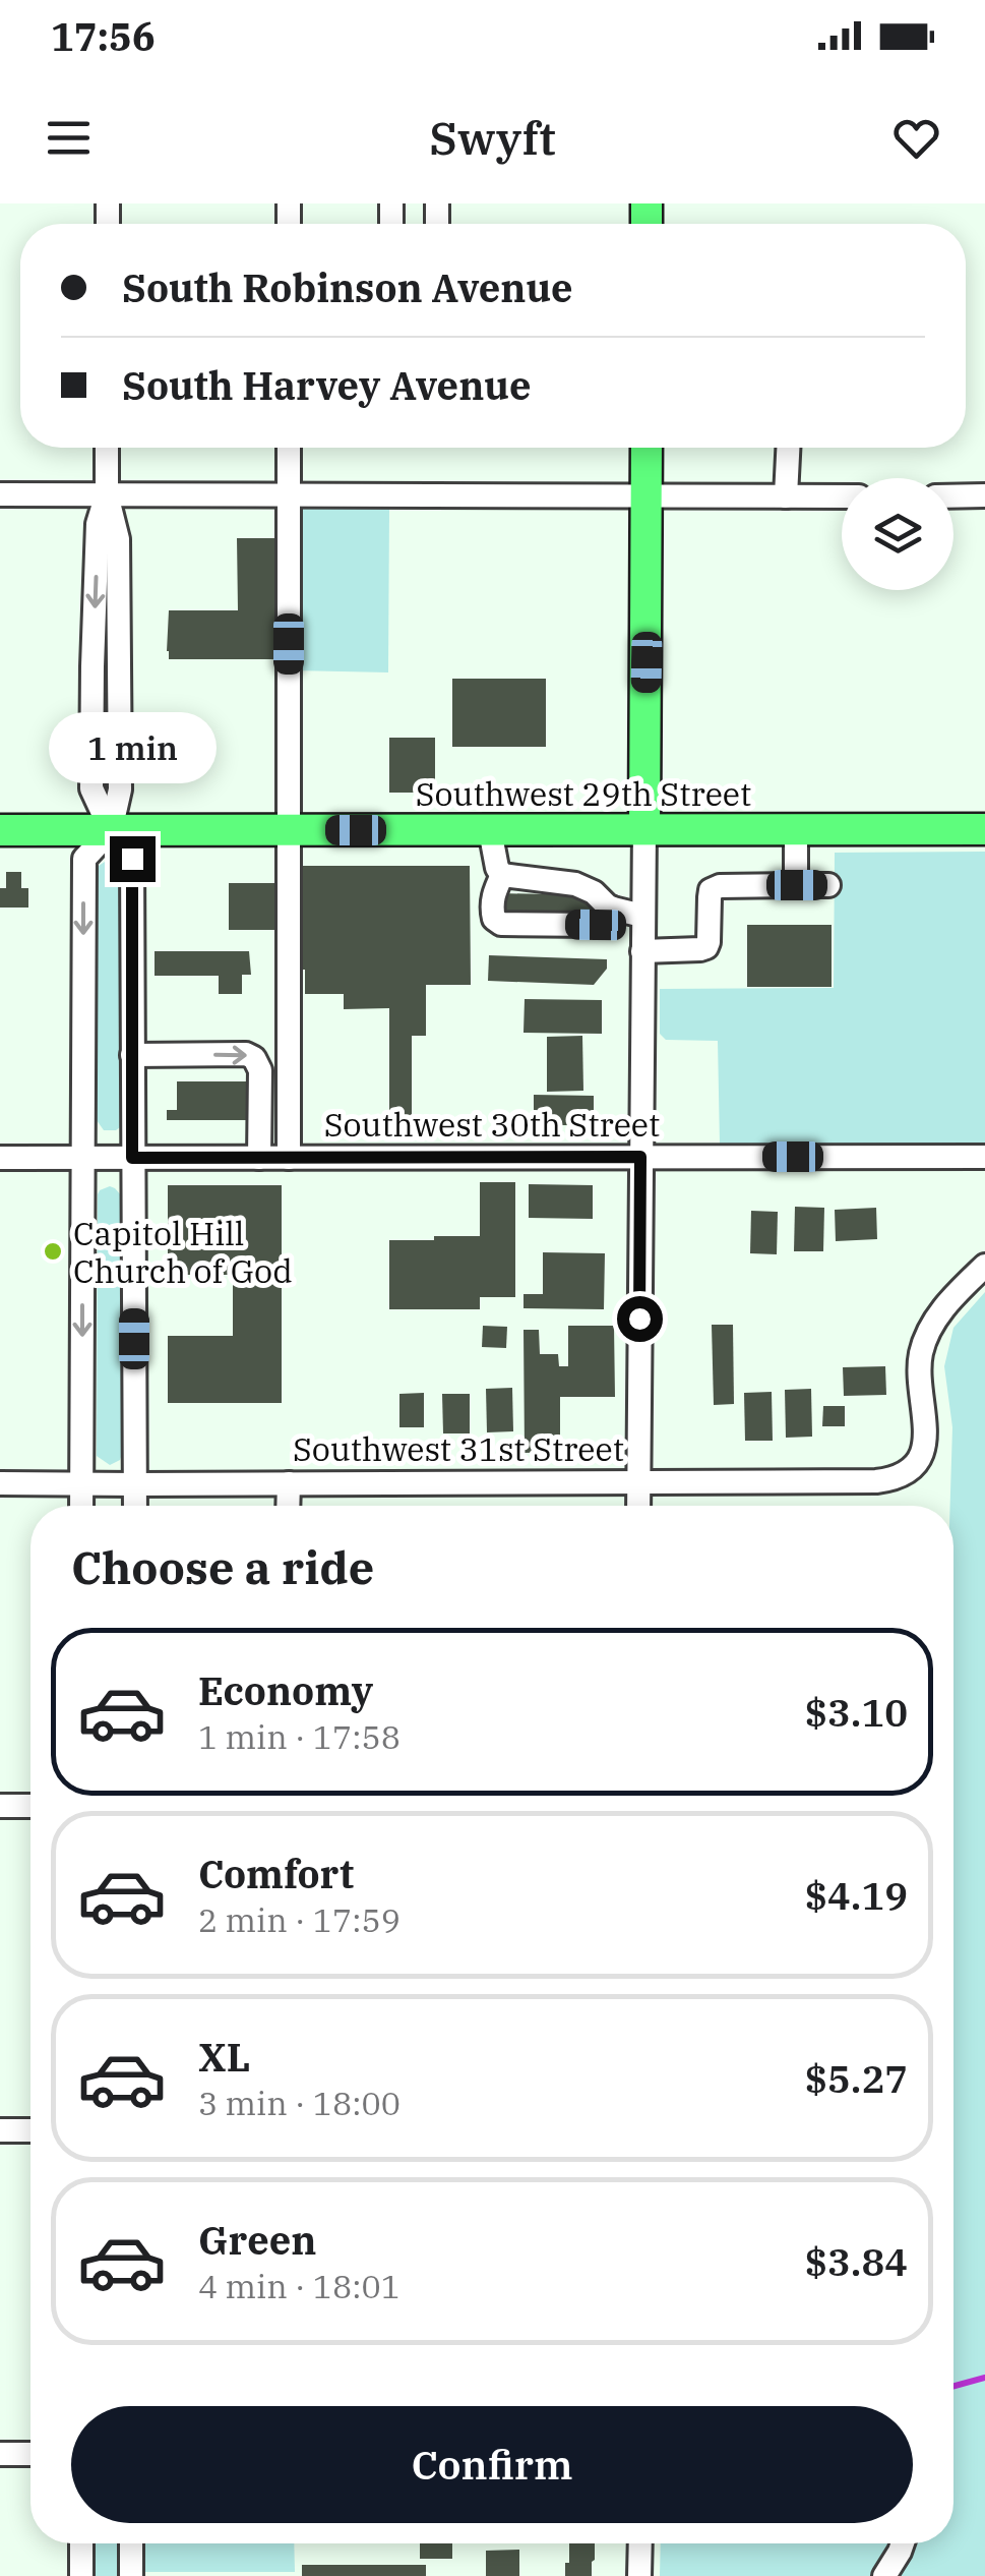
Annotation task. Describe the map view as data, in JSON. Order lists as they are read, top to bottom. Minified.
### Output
{"streets":{"main road":["Southwest 29th Street"],"street":["Southwest 30th Street","Southwest 31st Street"]},"places":["Capitol Hill Church of God"],"page":{"status":"17:56","header":"Swyft","banner":["South Robinson Avenue","South Harvey Avenue"],"bubble":"1 min","heading":"Choose a ride","list":[{"name":"Economy","note":"1 min · 17:58","value":"$3.10"},{"name":"Comfort","note":"2 min · 17:59","value":"$4.19"},{"name":"XL","note":"3 min · 18:00","value":"$5.27"},{"name":"Green","note":"4 min · 18:01","value":"$3.84"}],"buttons":"Confirm"}}
